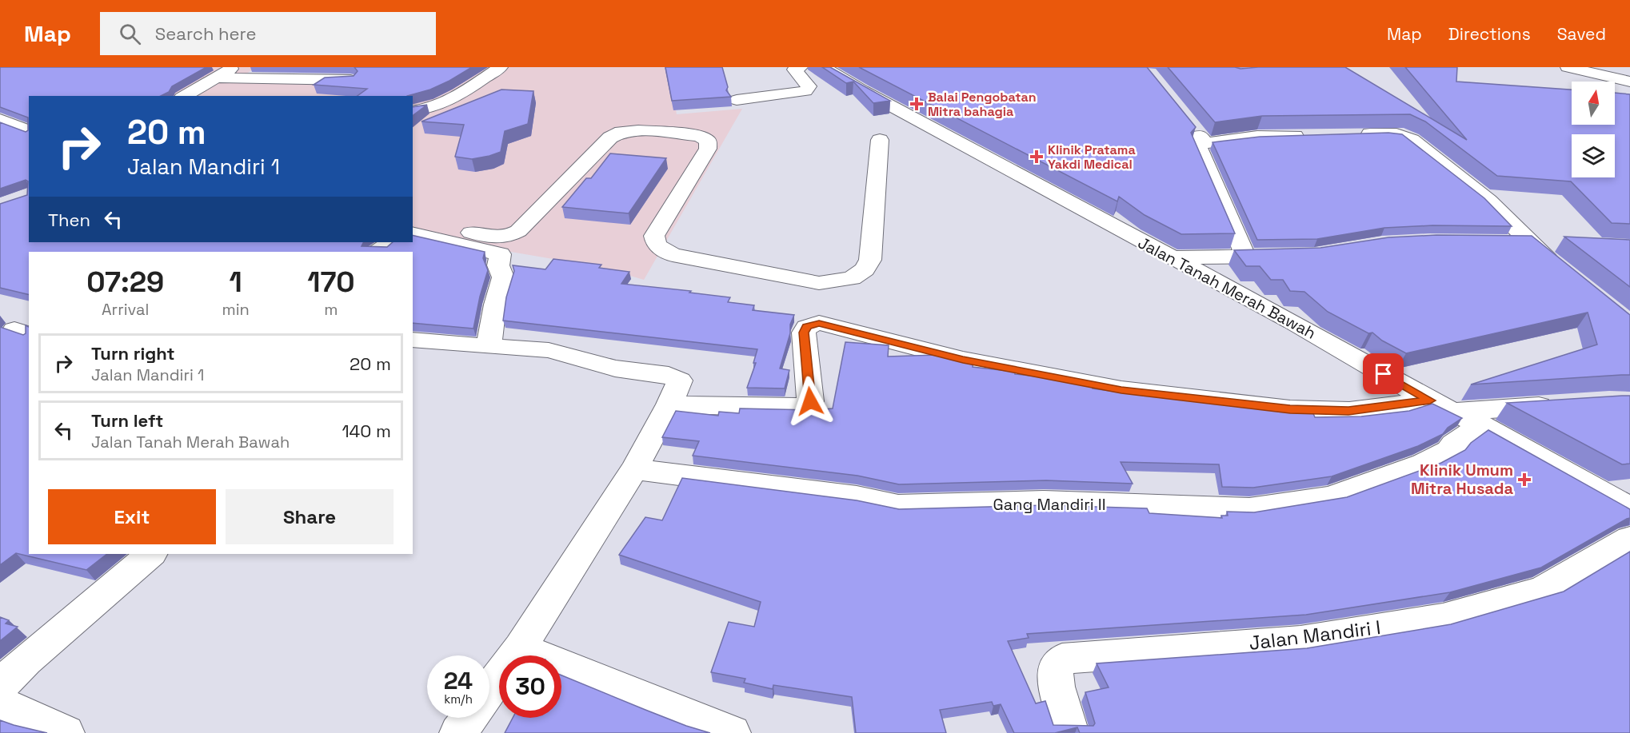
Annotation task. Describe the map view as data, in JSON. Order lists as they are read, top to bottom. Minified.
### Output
{"streets":{"street":["Jalan Tanah Merah Bawah","Gang Mandiri II","Jalan Mandiri I"]},"crossings":[["Jalan Tanah Merah Bawah","Gang Mandiri II"]],"places":{"health":["Balai Pengobatan Mitra bahagia","Klinik Pratama Yakdi Medical","Klinik Umum Mitra Husada"]},"north":"top","page":{"header":"Map","search":"Search here","nav":["Map","Directions","Saved"],"turn":["20 m","Jalan Mandiri 1"],"then":"Then","eta":["07:29","Arrival","1","min","170","m"],"list":[{"name":"Turn right","note":"Jalan Mandiri 1","value":"20 m"},{"name":"Turn left","note":"Jalan Tanah Merah Bawah","value":"140 m"}],"buttons":["Exit","Share"],"speed":"24 km/h","limit":"30"}}
